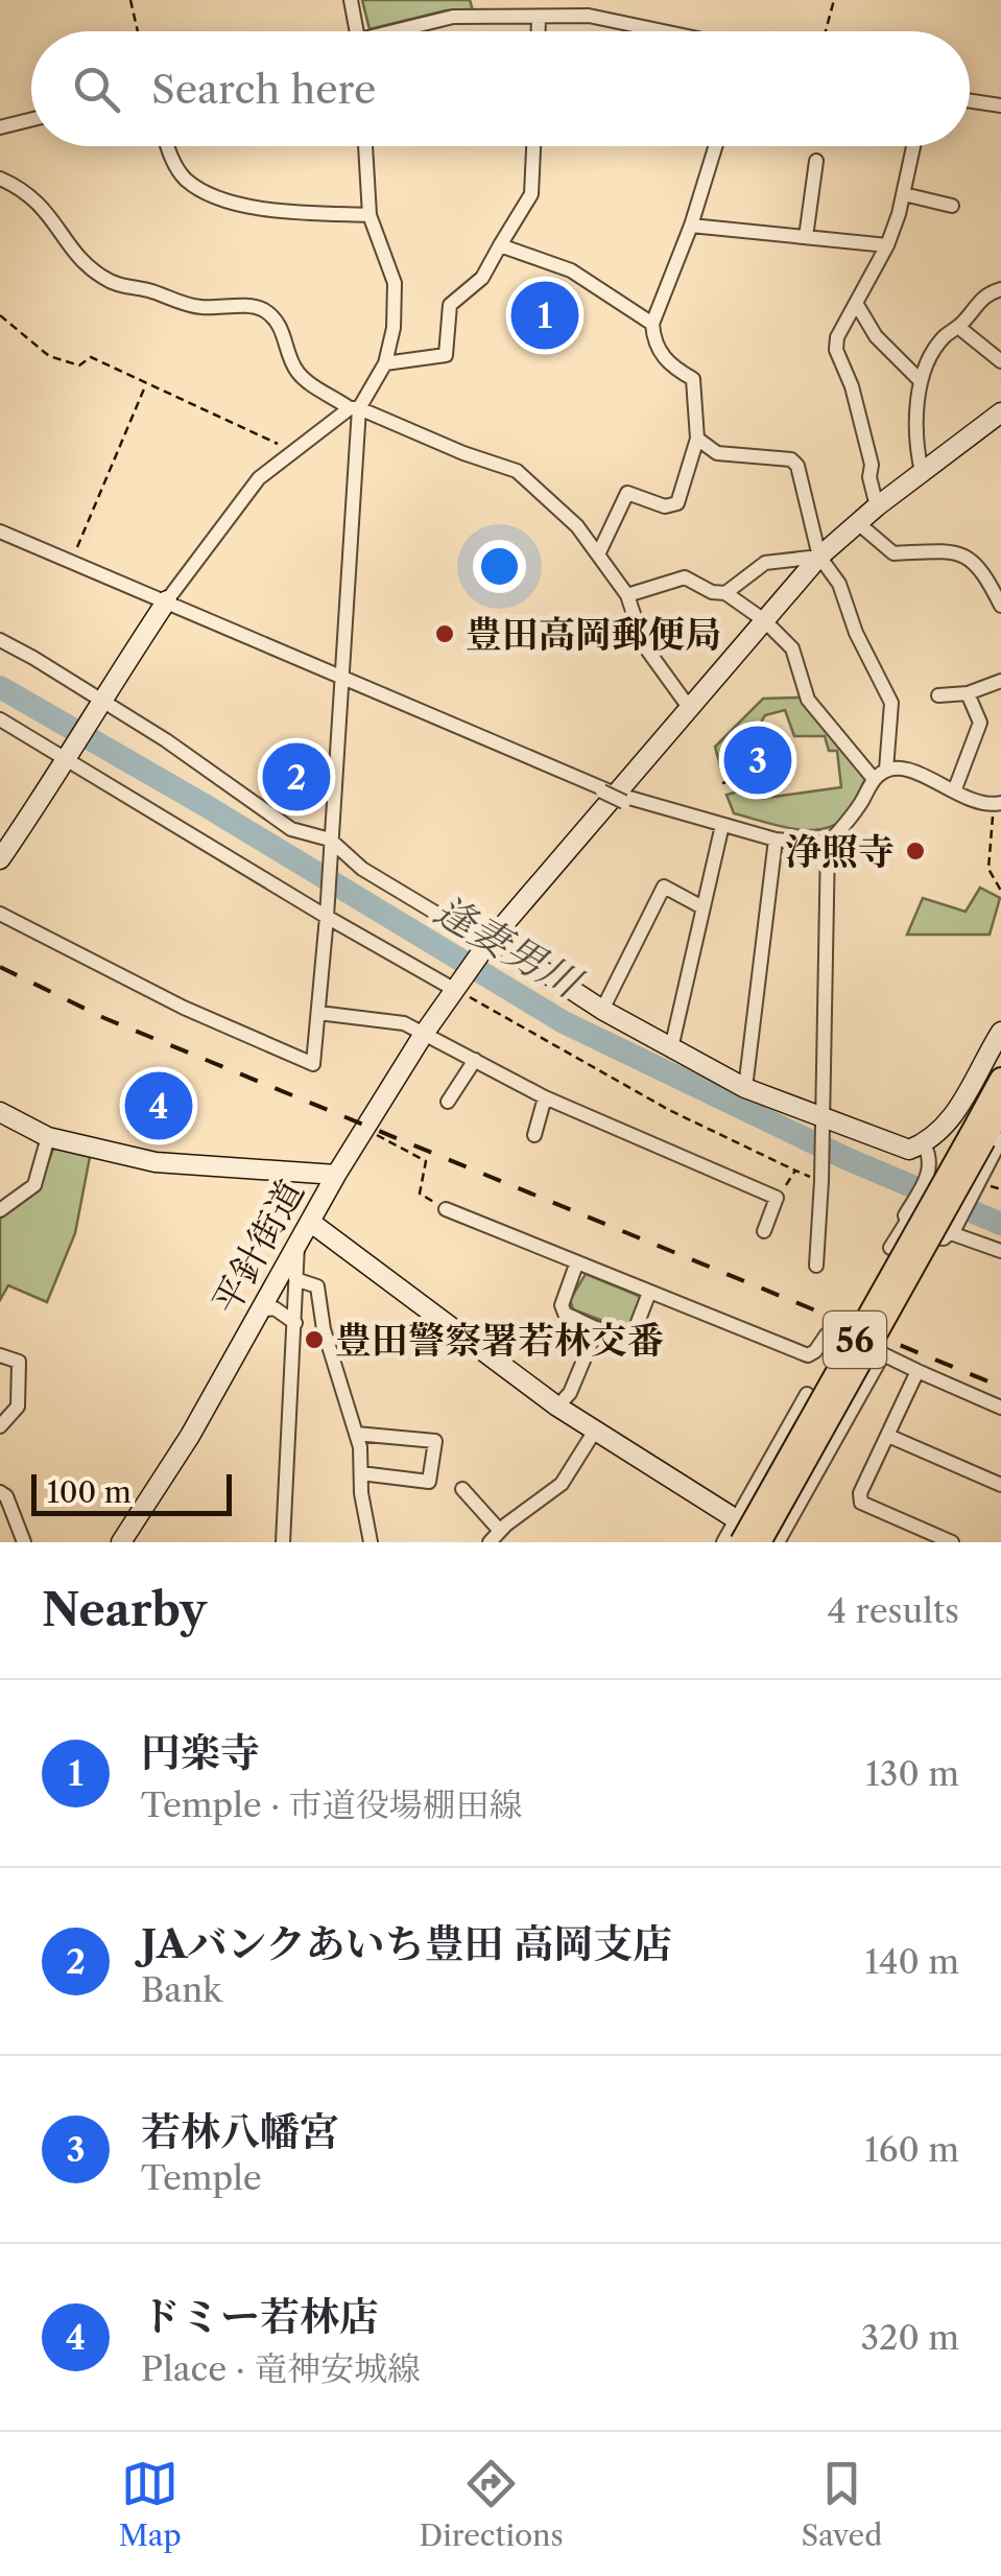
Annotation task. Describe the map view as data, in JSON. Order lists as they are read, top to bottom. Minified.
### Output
{"streets":{"main road":["56"],"street":["平針街道"]},"water":["逢妻男川"],"places":["豊田高岡郵便局","浄照寺","豊田警察署若林交番"],"scale_bar":"100 m","page":{"search":"Search here","pins":["1","3","2","4"],"scale":"100 m","heading":["Nearby","4 results"],"list":[{"mark":"1","name":"円楽寺","note":"Temple · 市道役場棚田線","value":"130 m"},{"mark":"2","name":"JAバンクあいち豊田 高岡支店","note":"Bank","value":"140 m"},{"mark":"3","name":"若林八幡宮","note":"Temple","value":"160 m"},{"mark":"4","name":"ドミー若林店","note":"Place · 竜神安城線","value":"320 m"}],"nav":["Map","Directions","Saved"]}}
